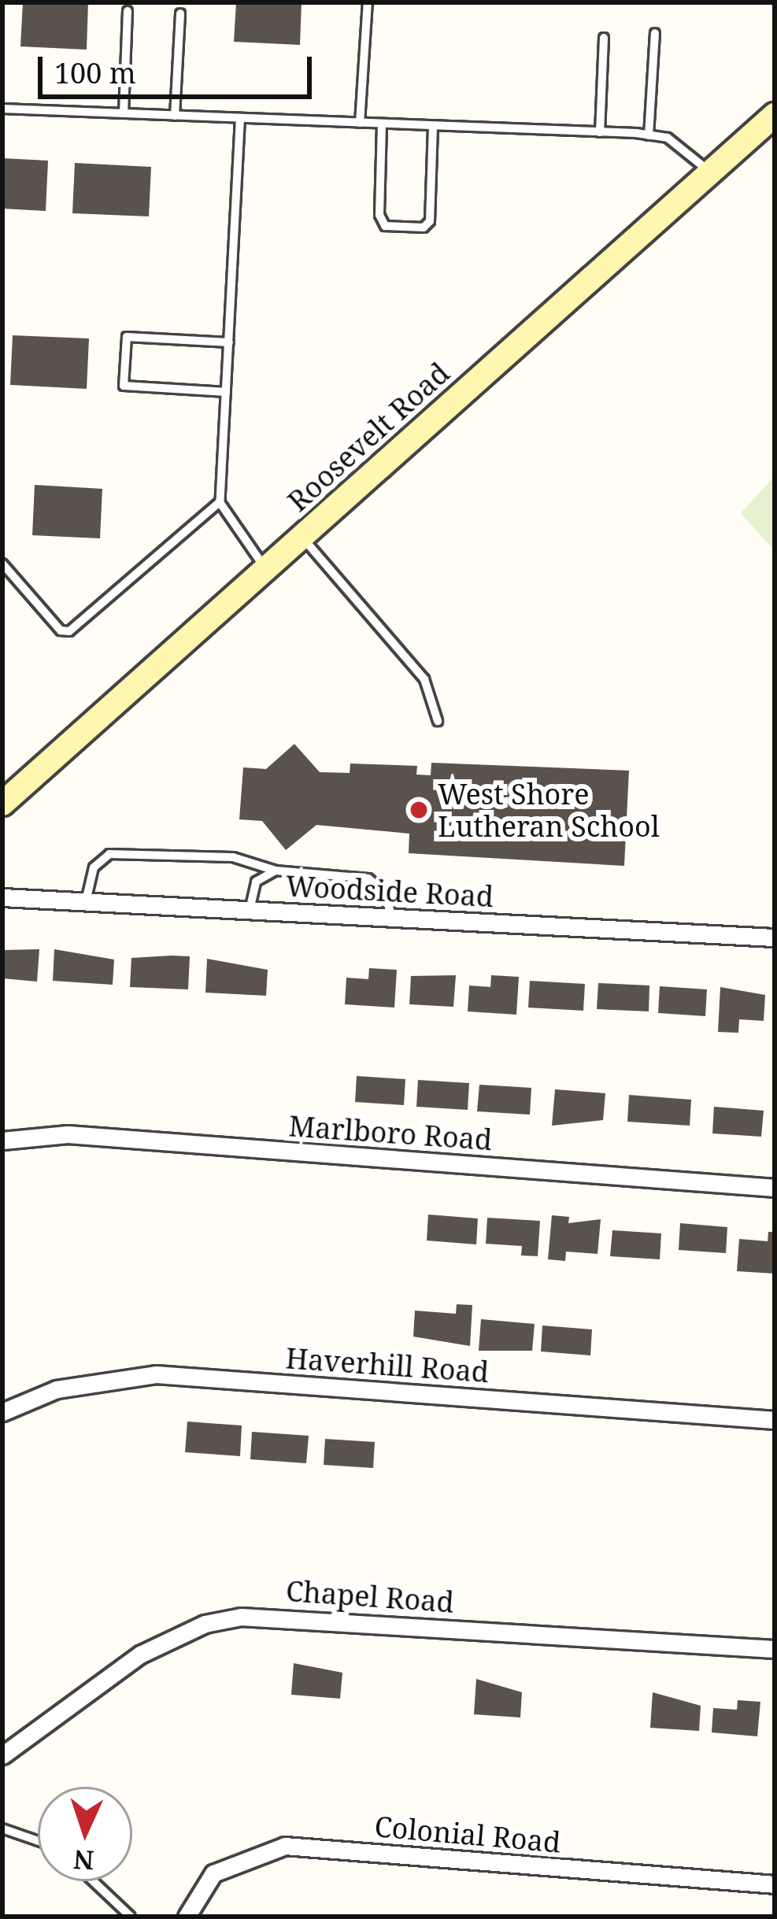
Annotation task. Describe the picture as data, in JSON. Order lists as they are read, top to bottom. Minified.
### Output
{"streets":{"street":["Roosevelt Road","Woodside Road","Marlboro Road","Haverhill Road","Chapel Road","Colonial Road"]},"places":["West Shore Lutheran School"],"scale_bar":"100 m","north":"bottom"}
